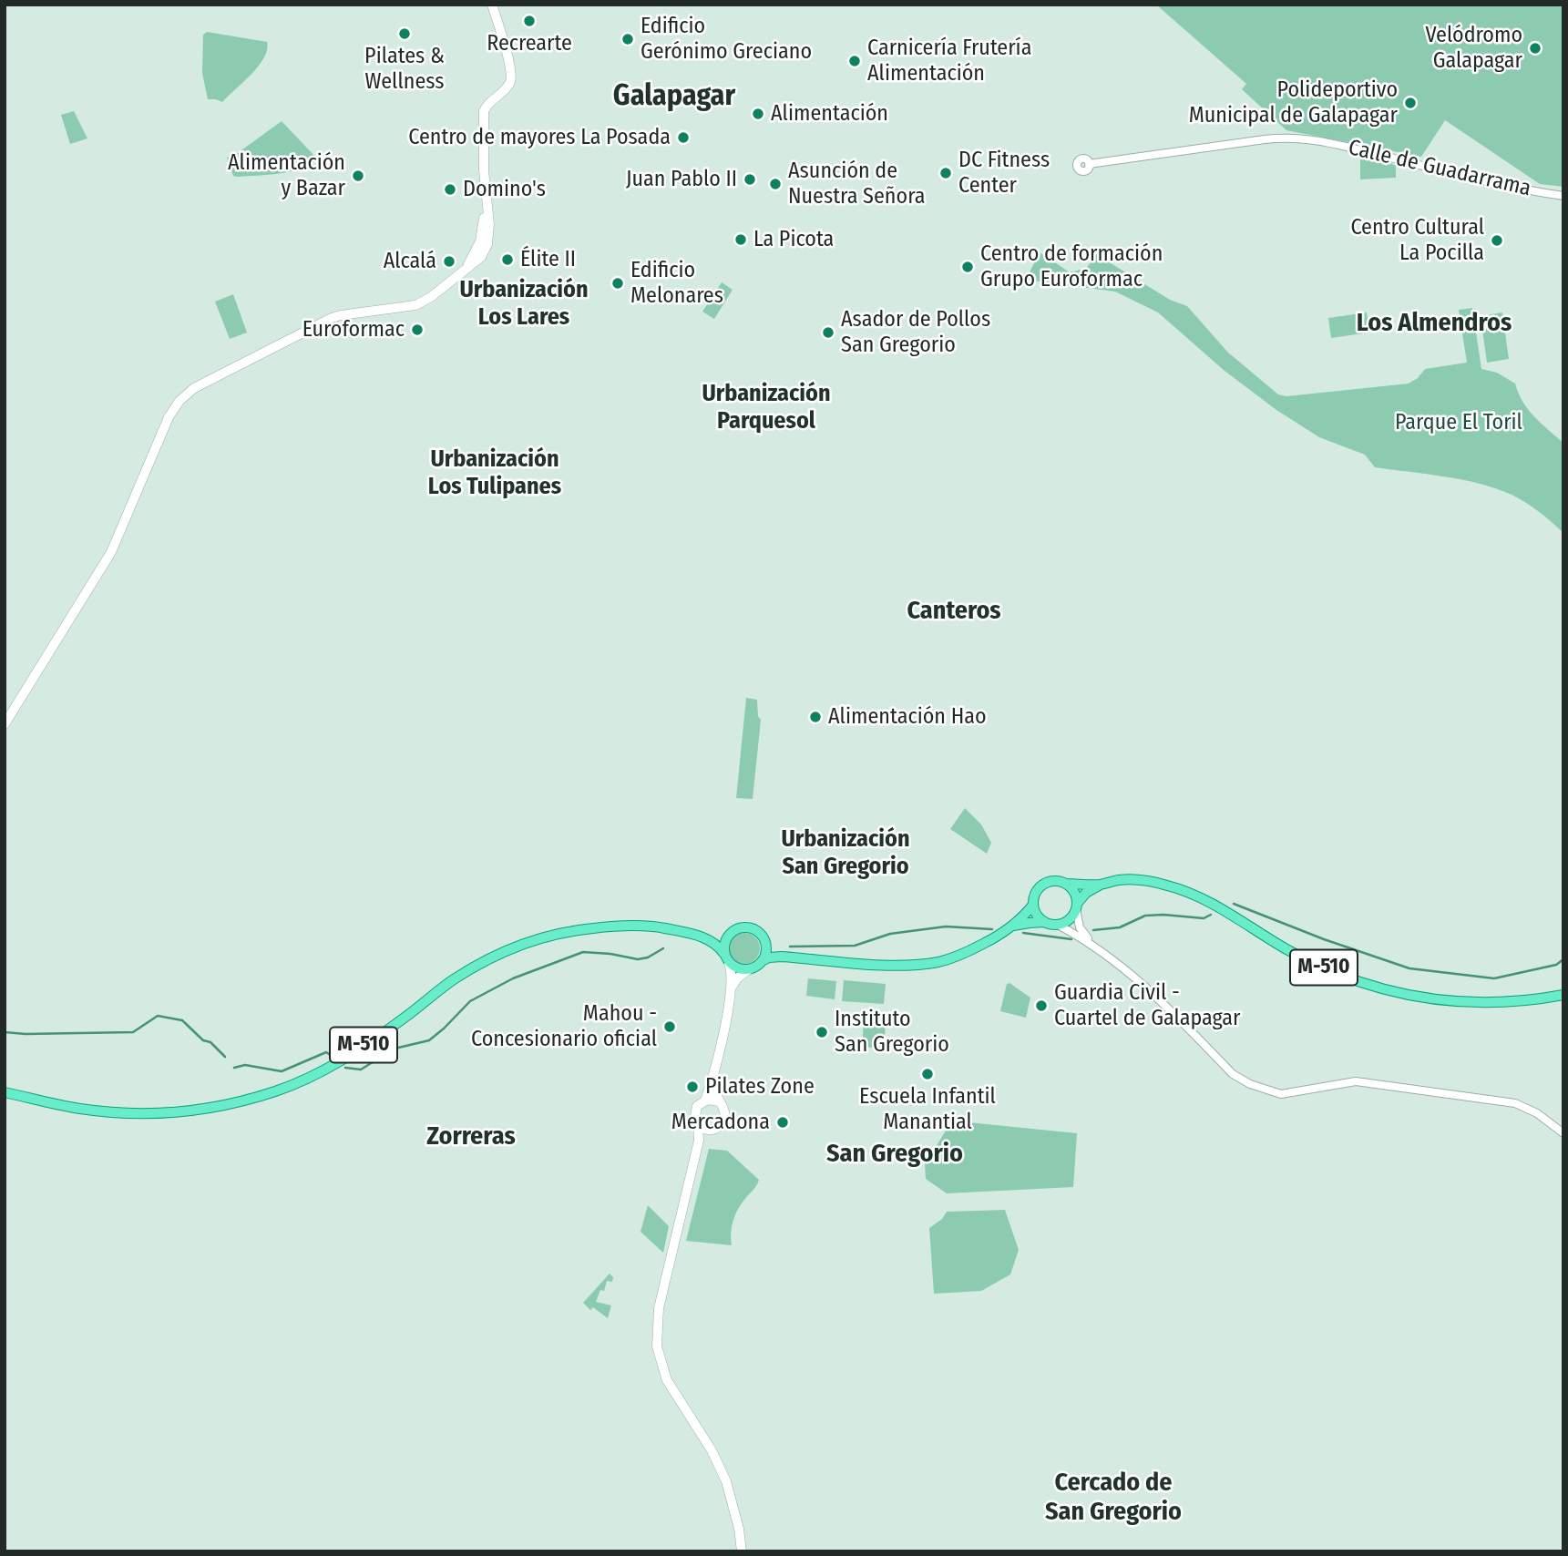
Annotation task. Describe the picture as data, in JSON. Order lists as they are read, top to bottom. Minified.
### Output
{"streets":{"main road":["M-510"],"street":["Calle de Guadarrama"]},"districts":["Galapagar","Urbanización Los Lares","Los Almendros","Urbanización Parquesol","Urbanización Los Tulipanes","Canteros","Urbanización San Gregorio","Zorreras","San Gregorio","Cercado de San Gregorio"],"parks":["Parque El Toril"],"places":["Recrearte","Pilates & Wellness","Edificio Gerónimo Greciano","Velódromo Galapagar","Carnicería Frutería Alimentación","Polideportivo Municipal de Galapagar","Alimentación","Centro de mayores La Posada","DC Fitness Center","Alimentación y Bazar","Juan Pablo II","Asunción de Nuestra Señora","Domino's","La Picota","Centro Cultural La Pocilla","Élite II","Alcalá","Centro de formación Grupo Euroformac","Edificio Melonares","Euroformac","Asador de Pollos San Gregorio","Alimentación Hao","Guardia Civil - Cuartel de Galapagar","Mahou - Concesionario oficial","Instituto San Gregorio","Escuela Infantil Manantial","Pilates Zone","Mercadona"]}
